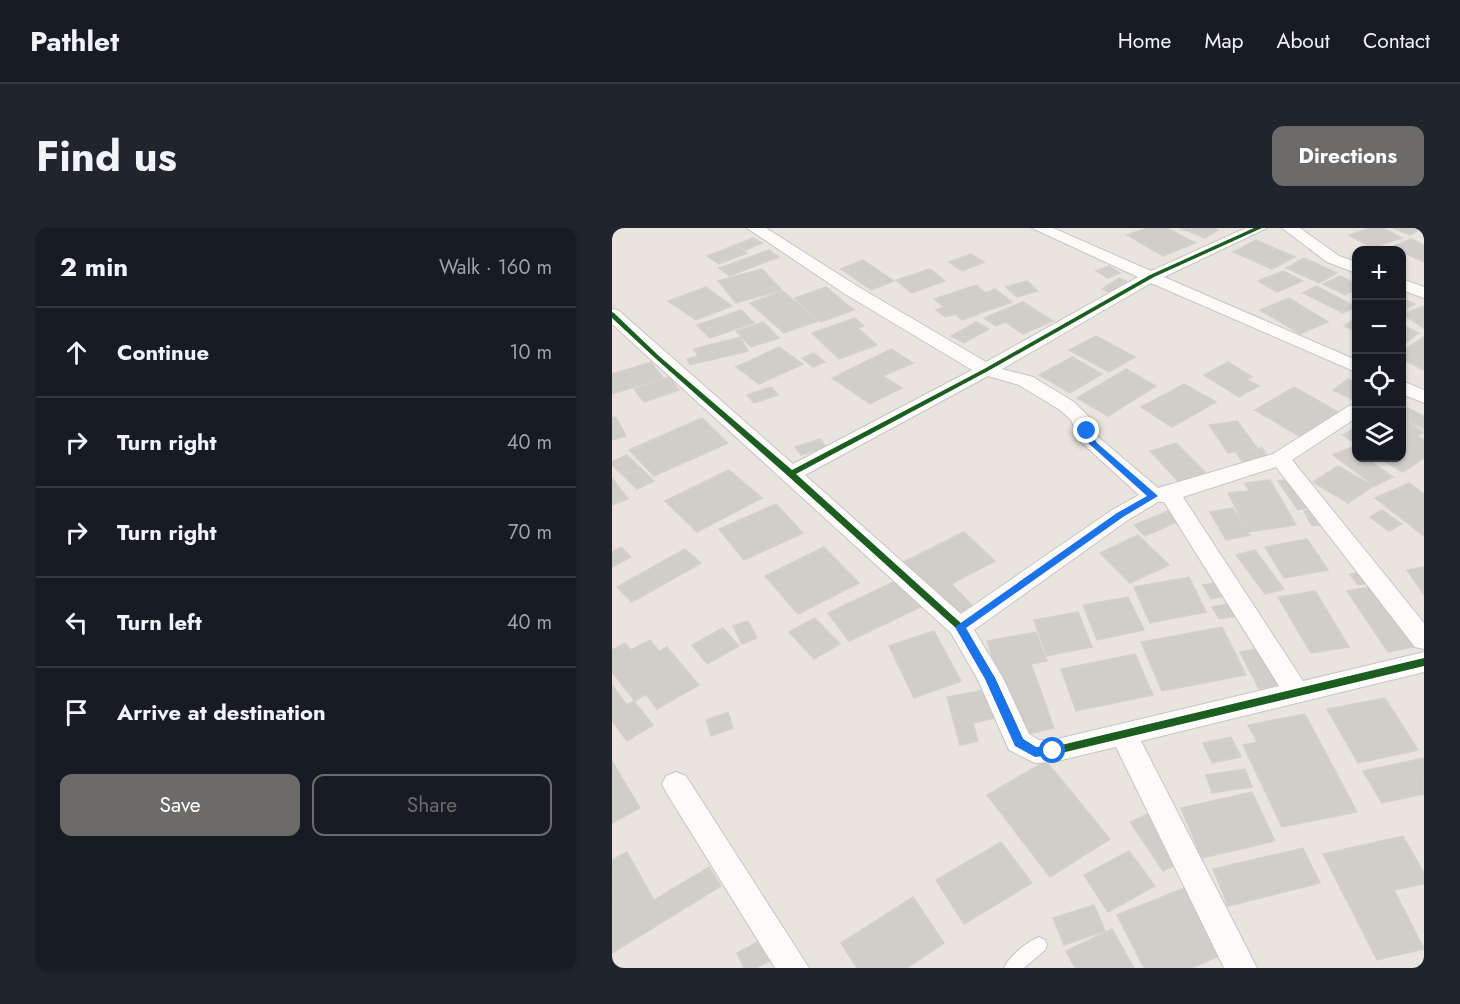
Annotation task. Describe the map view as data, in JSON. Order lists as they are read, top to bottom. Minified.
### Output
{"page":{"header":"Pathlet","nav":["Home","Map","About","Contact"],"title":"Find us","buttons":["Directions",["Save","Share"]],"heading":["2 min","Walk · 160 m"],"map_buttons":["+","−"],"list":[["Continue","10 m"],["Turn right","40 m"],["Turn right","70 m"],["Turn left","40 m"],"Arrive at destination"]}}
